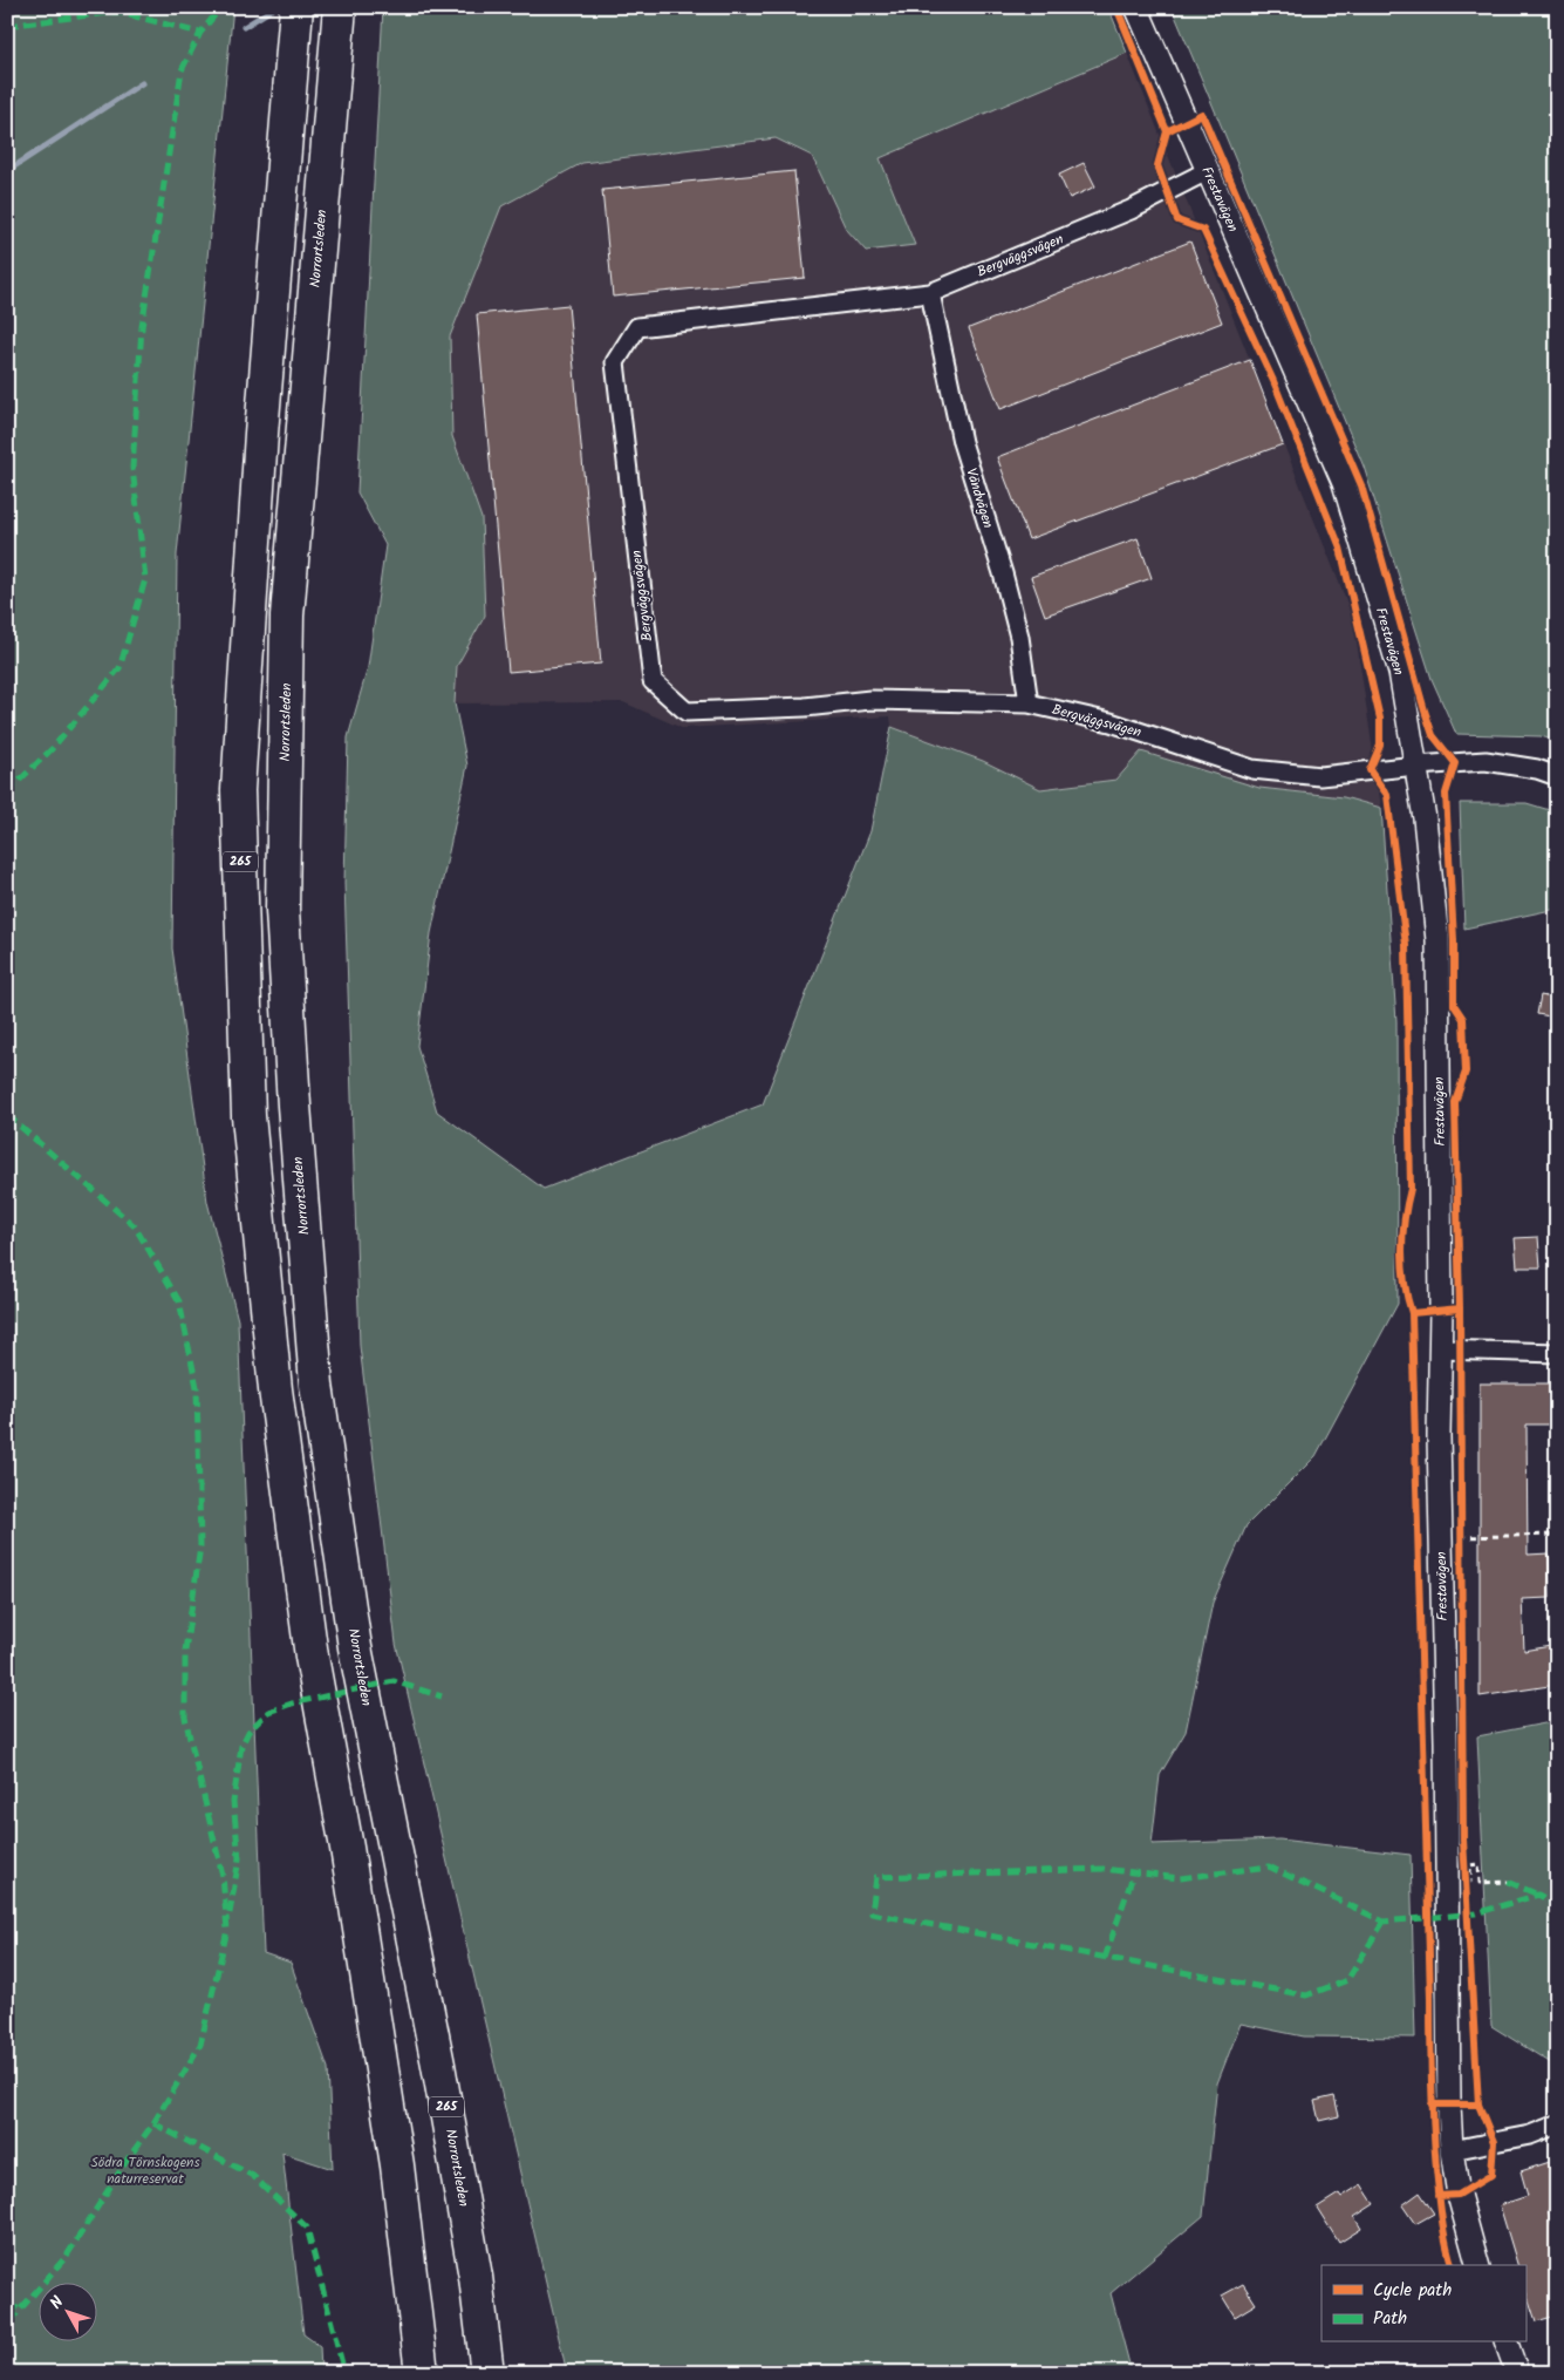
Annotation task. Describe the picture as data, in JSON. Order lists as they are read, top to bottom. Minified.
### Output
{"streets":{"highway":["Norrortsleden","265"],"street":["Frestavägen","Bergväggsvägen","Vändvägen"]},"crossings":[["Frestavägen","Bergväggsvägen"],["Bergväggsvägen","Vändvägen"]],"parks":["Södra Törnskogens naturreservat"],"legend":["Cycle path","Path"],"north":"top left"}
